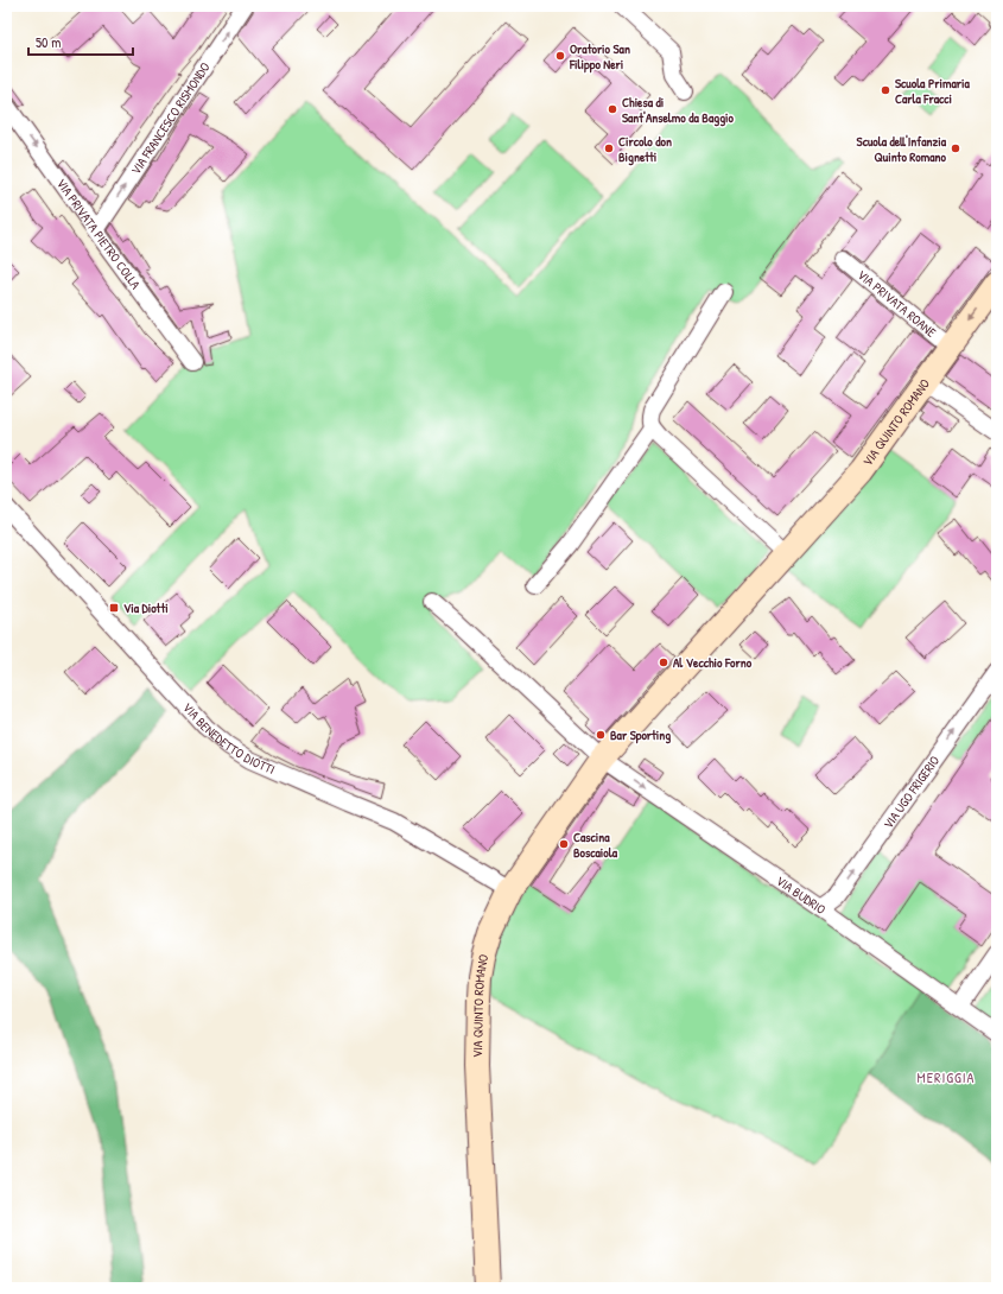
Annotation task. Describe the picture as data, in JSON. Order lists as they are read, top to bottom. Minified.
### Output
{"streets":{"street":["VIA FRANCESCO RISMONDO","VIA PRIVATA PIETRO COLLA","VIA PRIVATA ROANE","VIA QUINTO ROMANO","VIA BENEDETTO DIOTTI","VIA UGO FRIGERIO","VIA BUDRIO"]},"crossings":[["VIA FRANCESCO RISMONDO","VIA PRIVATA PIETRO COLLA"],["VIA PRIVATA ROANE","VIA QUINTO ROMANO"],["VIA QUINTO ROMANO","VIA BENEDETTO DIOTTI"],["VIA QUINTO ROMANO","VIA BUDRIO"],["VIA UGO FRIGERIO","VIA BUDRIO"]],"one_way":["VIA FRANCESCO RISMONDO","VIA PRIVATA PIETRO COLLA","VIA UGO FRIGERIO","VIA BUDRIO"],"districts":["MERIGGIA"],"places":{"other":["Oratorio San Filippo Neri","Scuola Primaria Carla Fracci","Chiesa di Sant'Anselmo da Baggio","Circolo don Bignetti","Scuola dell'Infanzia Quinto Romano","Al Vecchio Forno","Bar Sporting","Cascina Boscaiola"],"transit":["Via Diotti"]},"scale_bar":"50 m"}
